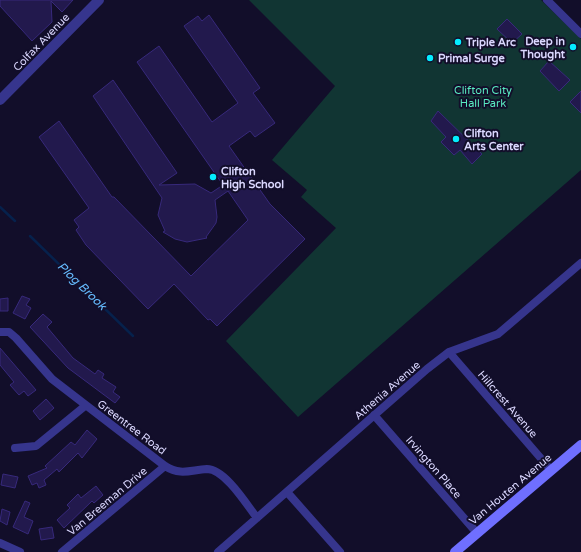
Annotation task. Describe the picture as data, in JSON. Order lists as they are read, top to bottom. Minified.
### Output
{"streets":{"main road":["Van Houten Avenue"],"street":["Colfax Avenue","Athenia Avenue","Hillcrest Avenue","Greentree Road","Irvington Place","Van Breeman Drive"]},"crossings":[["Athenia Avenue","Hillcrest Avenue"],["Athenia Avenue","Greentree Road"],["Athenia Avenue","Irvington Place"],["Hillcrest Avenue","Van Houten Avenue"],["Greentree Road","Van Breeman Drive"],["Irvington Place","Van Houten Avenue"]],"water":["Plog Brook"],"parks":["Clifton City Hall Park"],"places":["Triple Arc","Deep in Thought","Primal Surge","Clifton Arts Center","Clifton High School"]}
